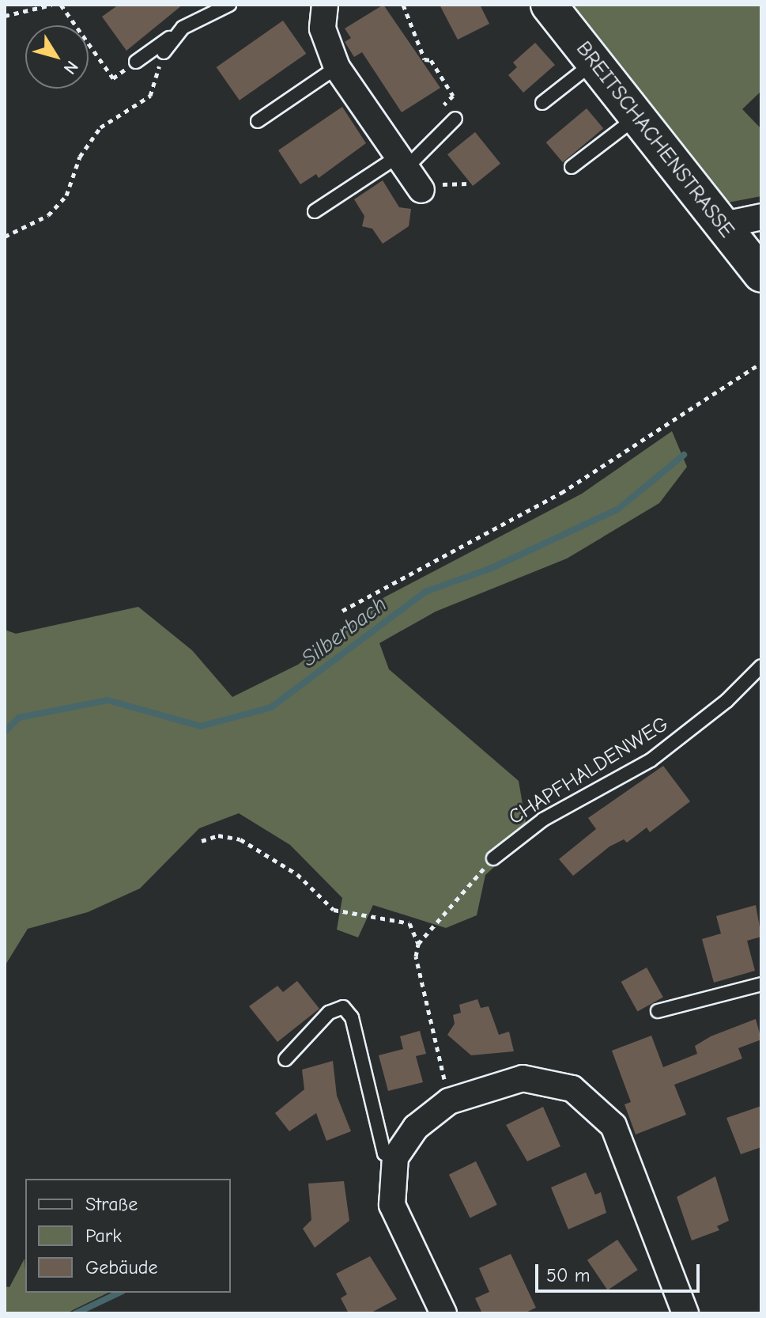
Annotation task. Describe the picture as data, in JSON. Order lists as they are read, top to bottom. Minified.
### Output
{"streets":{"street":["BREITSCHACHENSTRASSE"],"lane":["CHAPFHALDENWEG"]},"water":["Silberbach"],"legend":["Straße","Park","Gebäude"],"scale_bar":"50 m","north":"bottom right"}
